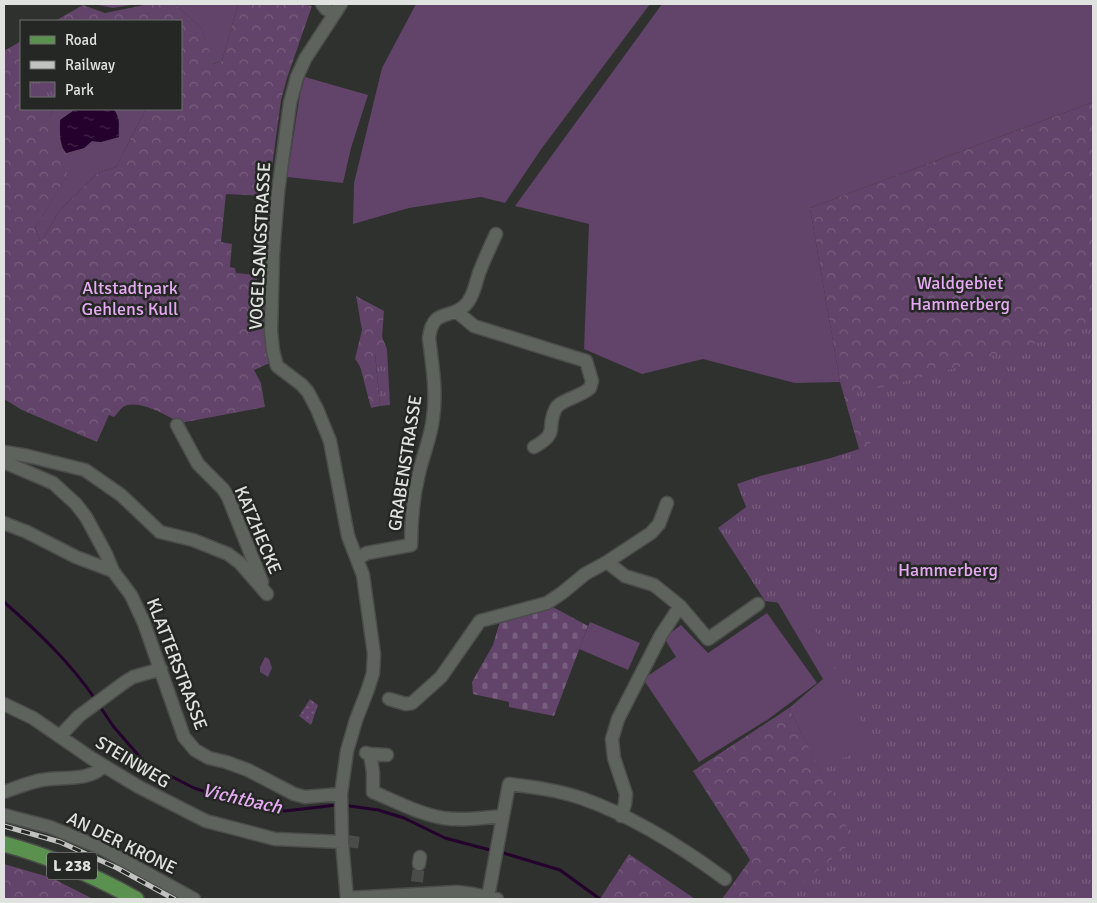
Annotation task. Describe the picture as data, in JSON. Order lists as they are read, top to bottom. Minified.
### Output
{"streets":{"main road":["L 238"],"street":["VOGELSANGSTRASSE","GRABENSTRASSE","KATZHECKE","KLATTERSTRASSE","STEINWEG","AN DER KRONE"]},"crossings":[["VOGELSANGSTRASSE","GRABENSTRASSE"]],"water":["Vichtbach"],"parks":["Waldgebiet Hammerberg","Altstadtpark Gehlens Kull","Hammerberg"],"legend":["Road","Railway","Park"]}
